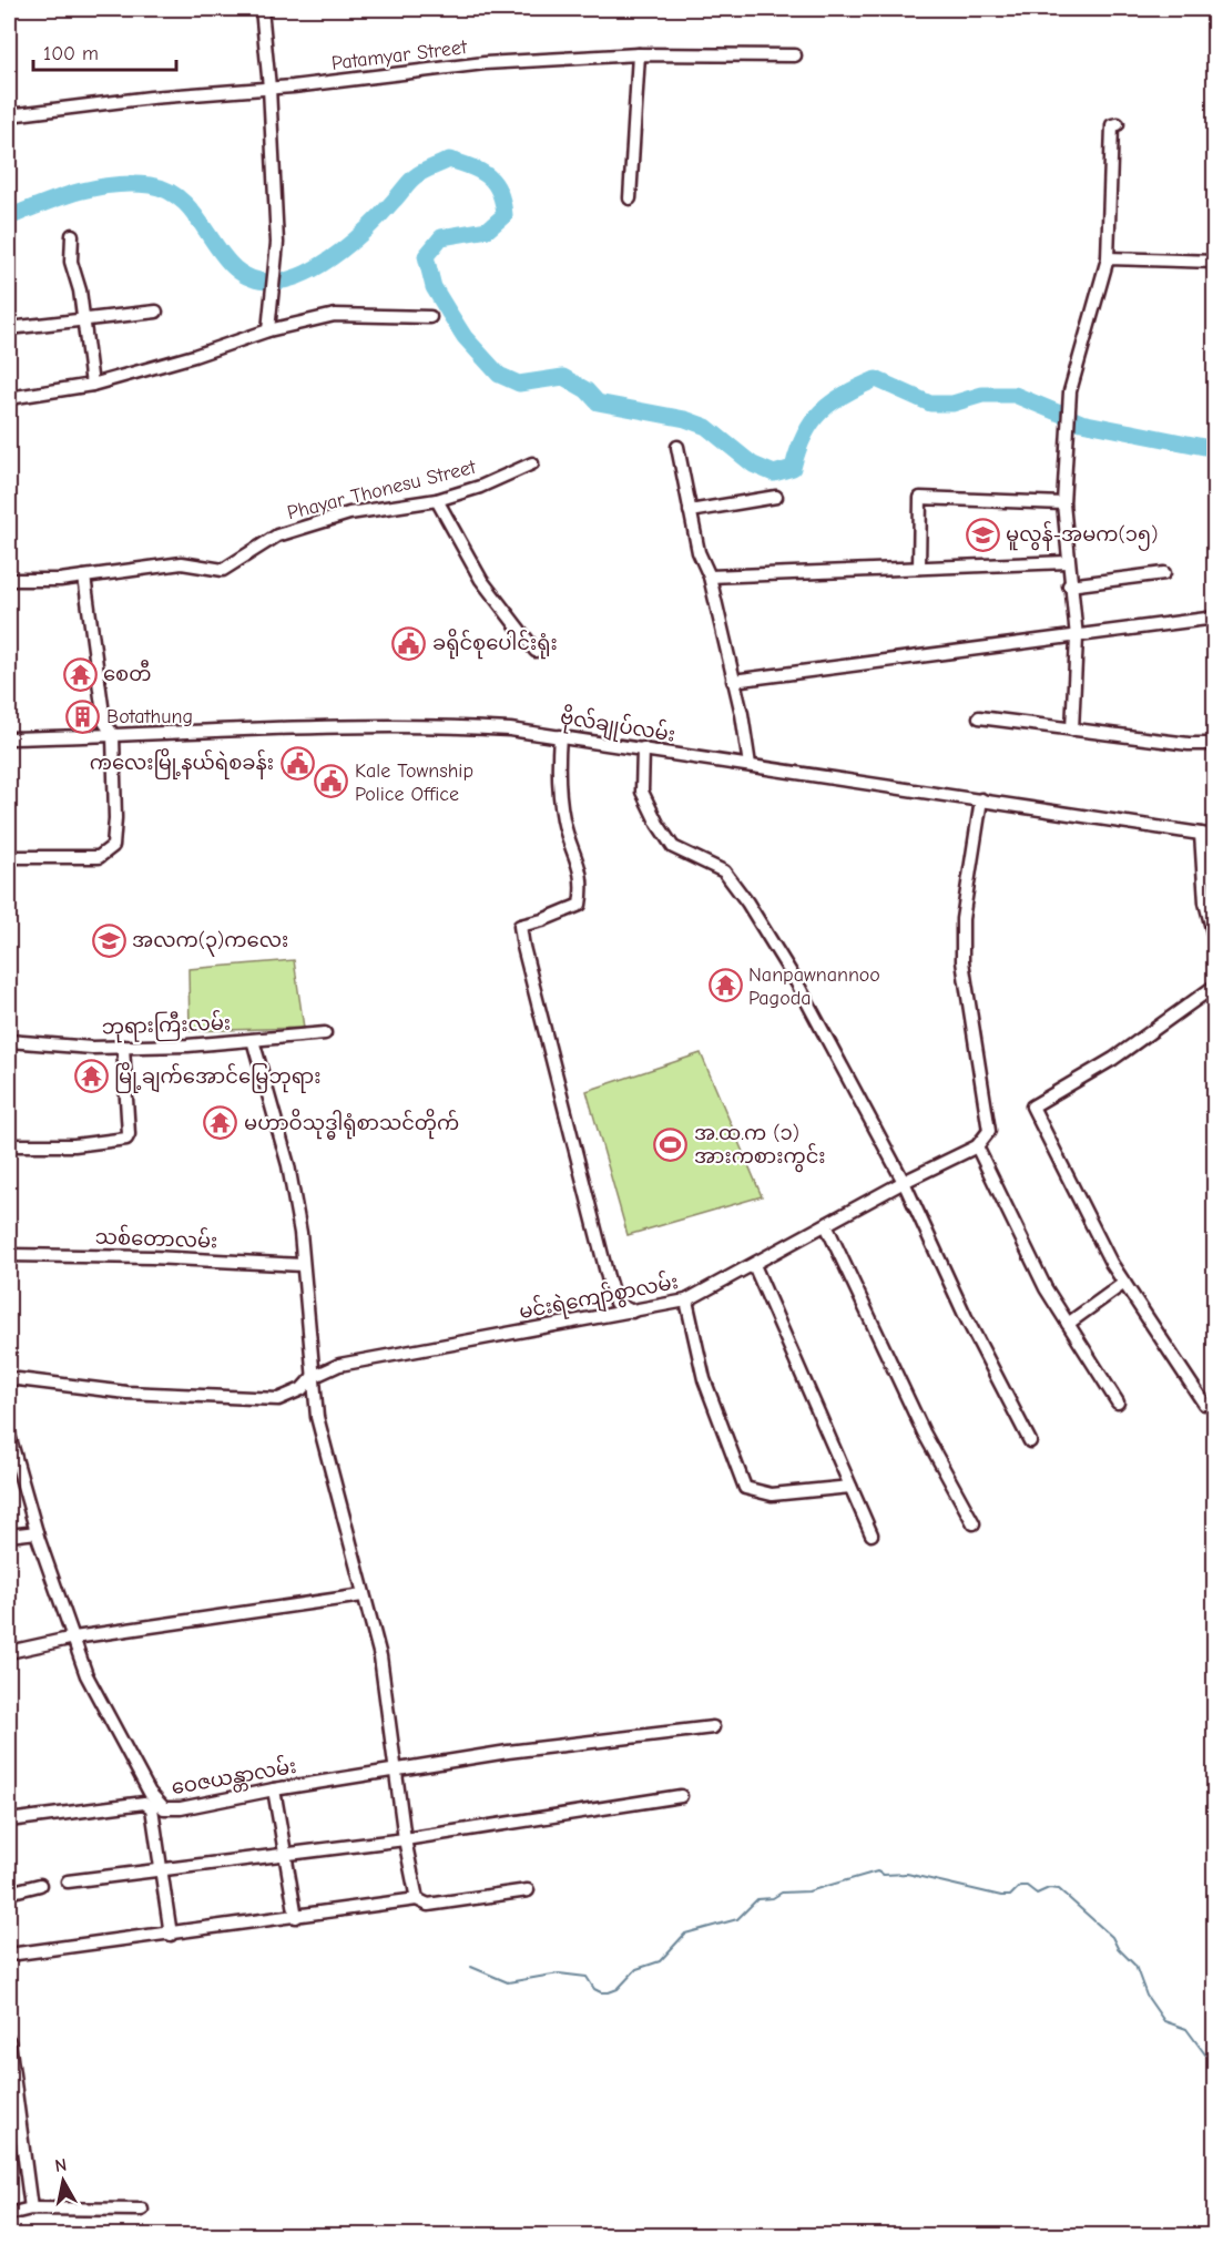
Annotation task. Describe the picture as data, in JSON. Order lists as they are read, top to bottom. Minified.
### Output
{"streets":{"street":["Patamyar Street","Phayar Thonesu Street","ဗိုလ်ချုပ်လမ်း","ဘုရားကြီးလမ်း","သစ်တောလမ်း","မင်းရဲကျော်စွာလမ်း","ဝေဇယန္တာလမ်း"]},"places":{"school or university":["မူလွန်-အမက(၁၅)","အလက(၃)ကလေး"],"public building":["ခရိုင်စုပေါင်းရုံး","ကလေးမြို့နယ်ရဲစခန်း","Kale Township Police Office"],"temple":["စေတီ","Nanpawnannoo Pagoda","မြို့ချက်အောင်မြေဘုရား","မဟာဝိသုဒ္ဓါရုံစာသင်တိုက်"],"building":["Botathung"],"sports":["အ.ထ.က (၁) အားကစားကွင်း"]},"scale_bar":"100 m","north":"top"}
